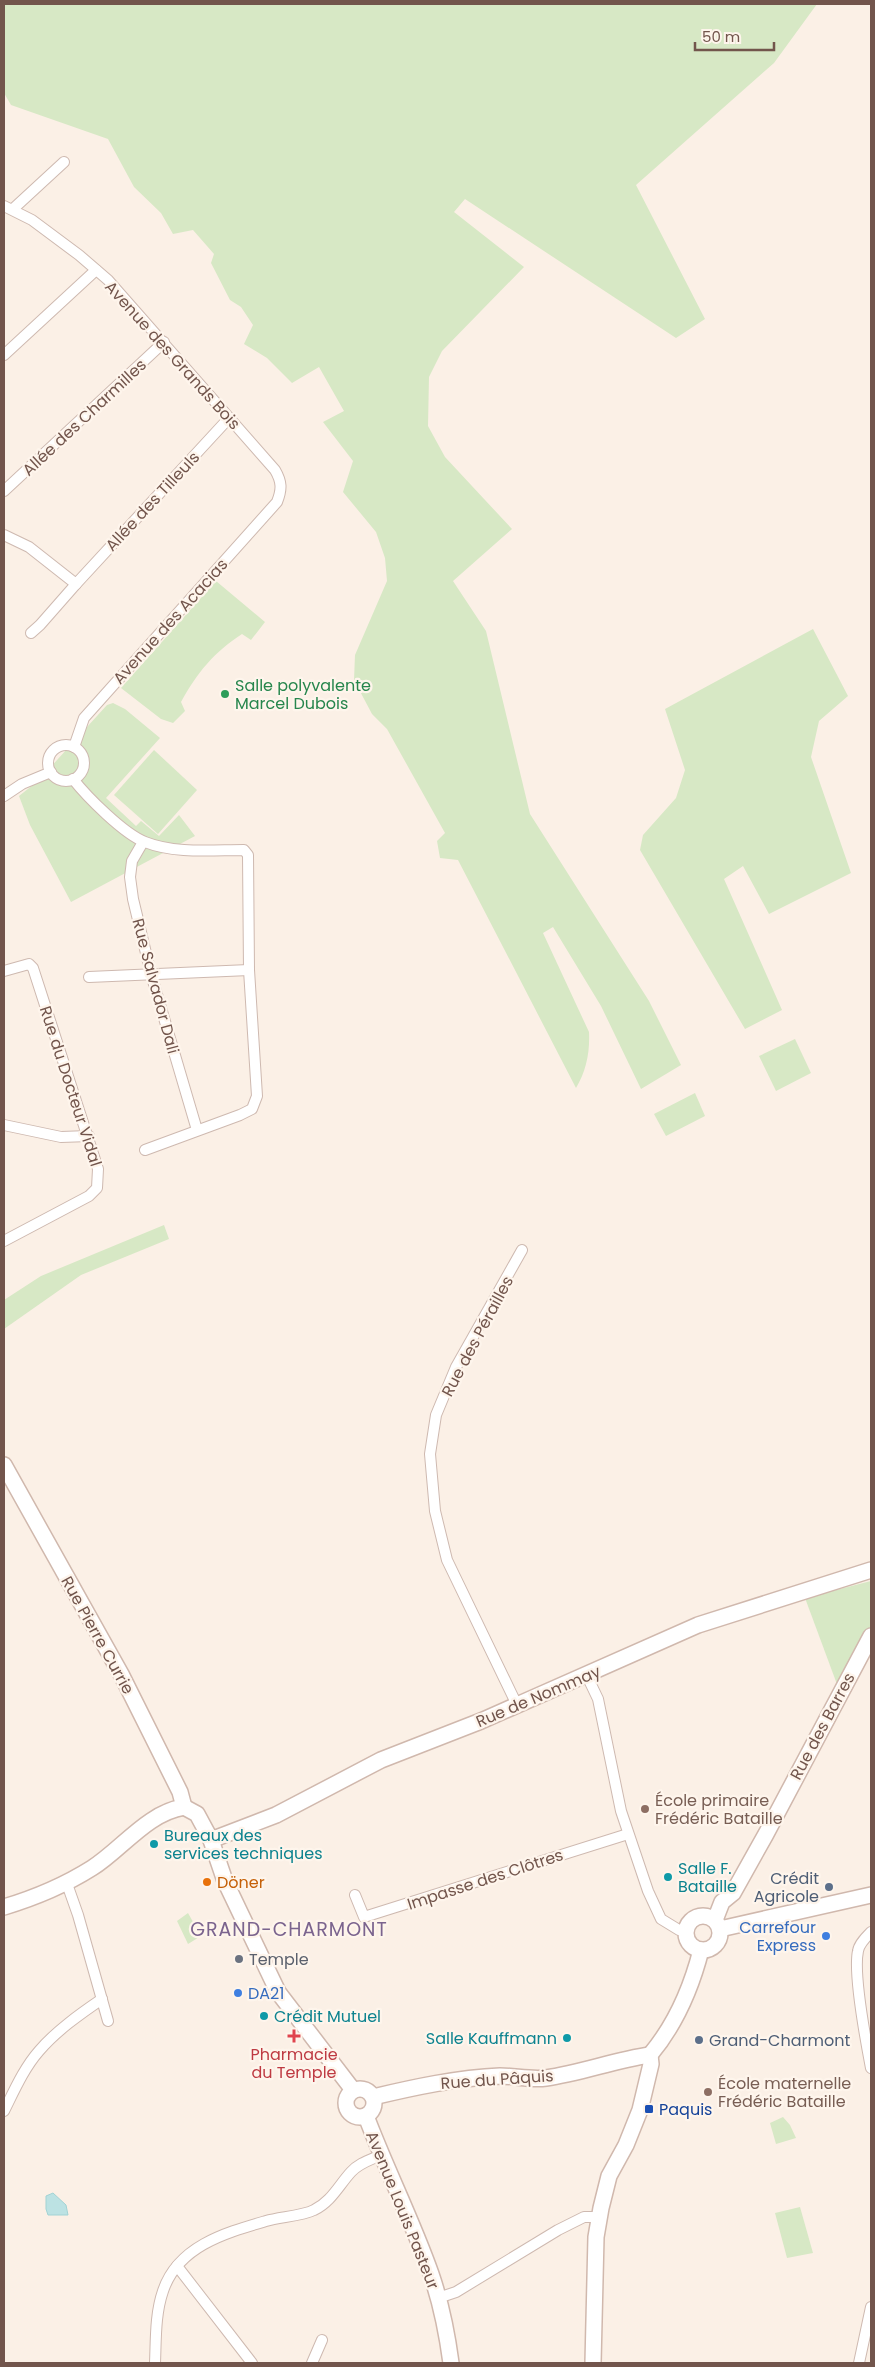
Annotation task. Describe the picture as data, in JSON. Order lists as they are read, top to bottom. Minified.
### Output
{"streets":{"street":["Avenue des Grands Bois","Allée des Charmilles","Allée des Tilleuls","Avenue des Acacias","Rue Salvador Dali","Rue du Docteur Vidal","Rue des Pérailles","Rue Pierre Currie","Rue de Nommay","Rue des Barres","Impasse des Clôtres","Rue du Pâquis","Avenue Louis Pasteur"]},"crossings":[["Avenue des Grands Bois","Allée des Charmilles"],["Avenue des Grands Bois","Allée des Tilleuls"],["Avenue des Grands Bois","Avenue des Acacias"],["Rue des Pérailles","Rue de Nommay"],["Rue du Pâquis","Avenue Louis Pasteur"]],"districts":["GRAND-CHARMONT"],"places":{"other":["Salle polyvalente Marcel Dubois","École primaire Frédéric Bataille","Bureaux des services techniques","Salle F. Bataille","Döner","Crédit Agricole","Carrefour Express","Temple","DA21","Crédit Mutuel","Salle Kauffmann","Grand-Charmont","École maternelle Frédéric Bataille"],"health":["Pharmacie du Temple"],"transit":["Paquis"]},"scale_bar":"50 m"}
